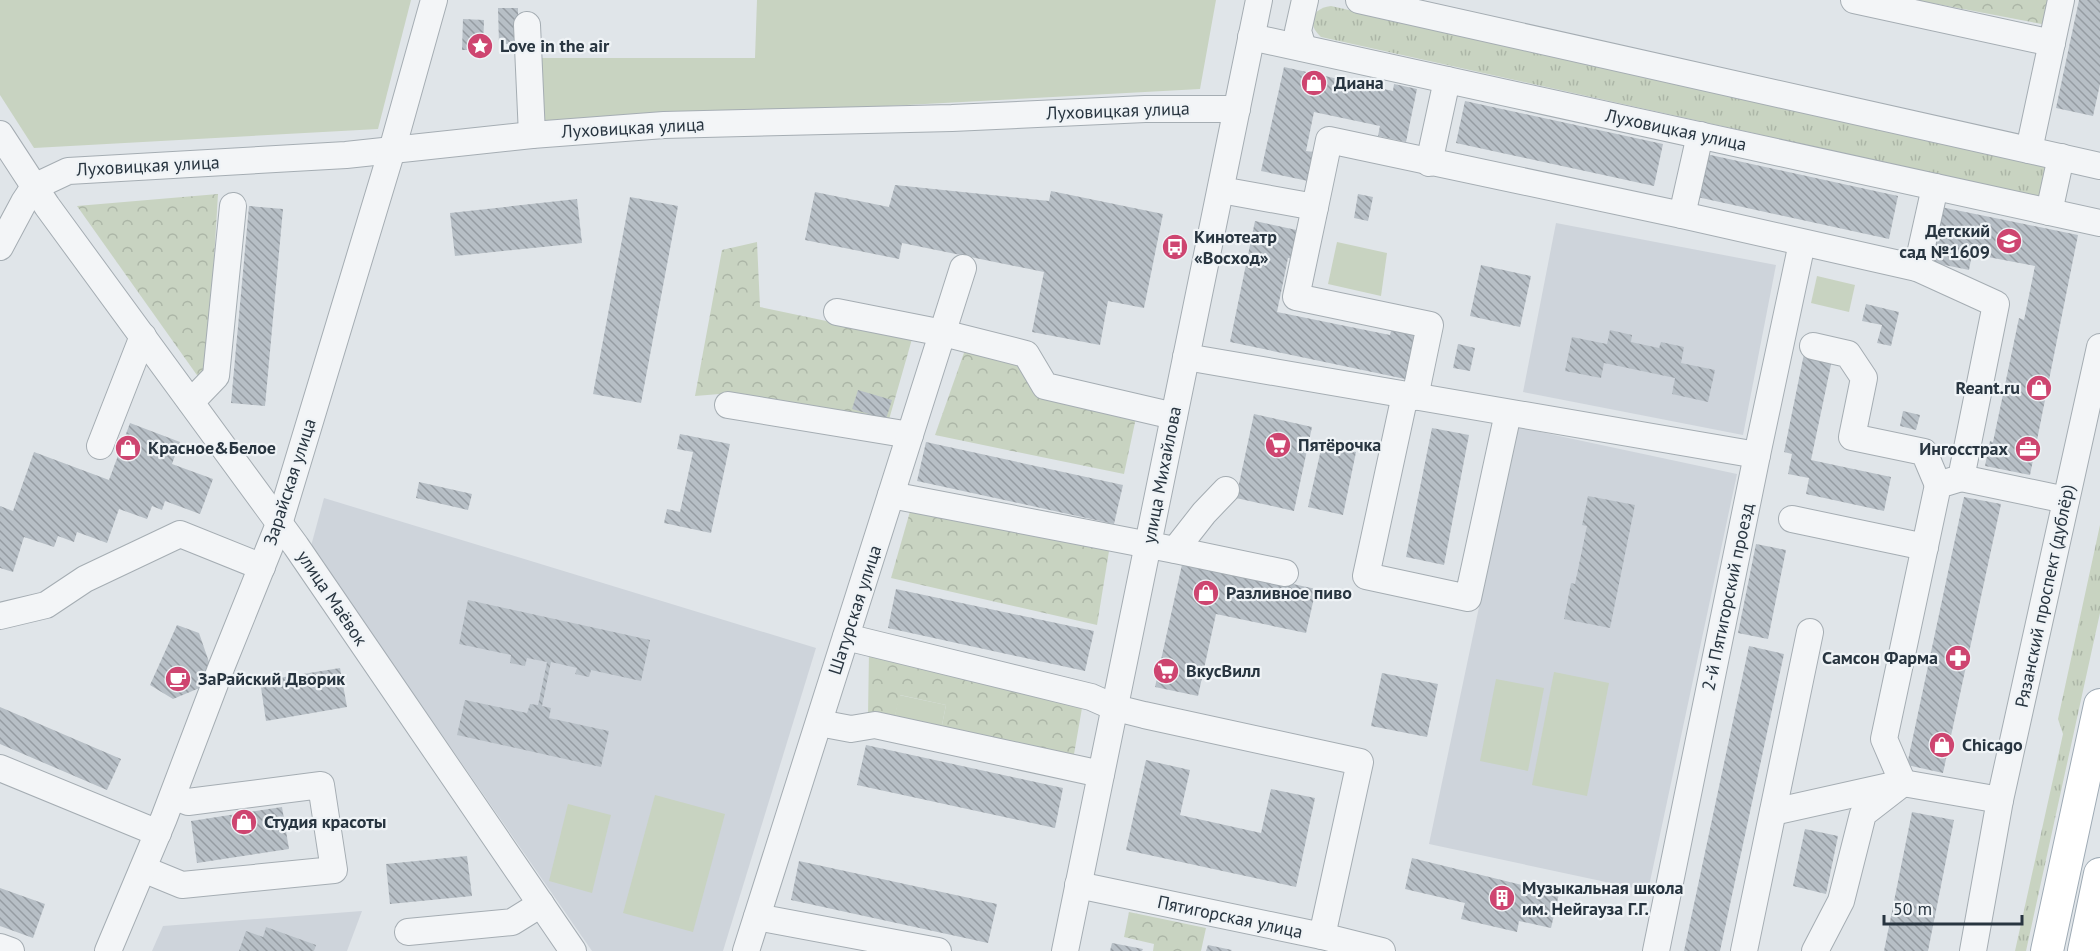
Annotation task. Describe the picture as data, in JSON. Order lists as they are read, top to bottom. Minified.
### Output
{"streets":{"street":["Луховицкая улица","улица Михайлова","Зарайская улица","Рязанский проспект (дублёр)","2-й Пятигорский проезд","улица Маёвок","Шатурская улица","Пятигорская улица"]},"crossings":[["Луховицкая улица","улица Михайлова"],["Луховицкая улица","Зарайская улица"],["Луховицкая улица","улица Маёвок"],["улица Михайлова","Пятигорская улица"],["Зарайская улица","улица Маёвок"]],"places":{"place":["Love in the air"],"shop":["Диана","Reant.ru","Красное&Белое","Разливное пиво","Chicago","Студия красоты"],"school or university":["Детский сад №1609"],"bus stop":["Кинотеатр «Восход»"],"supermarket":["Пятёрочка","ВкусВилл"],"office":["Ингосстрах"],"pharmacy":["Самсон Фарма"],"cafe":["ЗаРайский Дворик"],"building":["Музыкальная школа им. Нейгауза Г.Г."]},"scale_bar":"50 m"}
